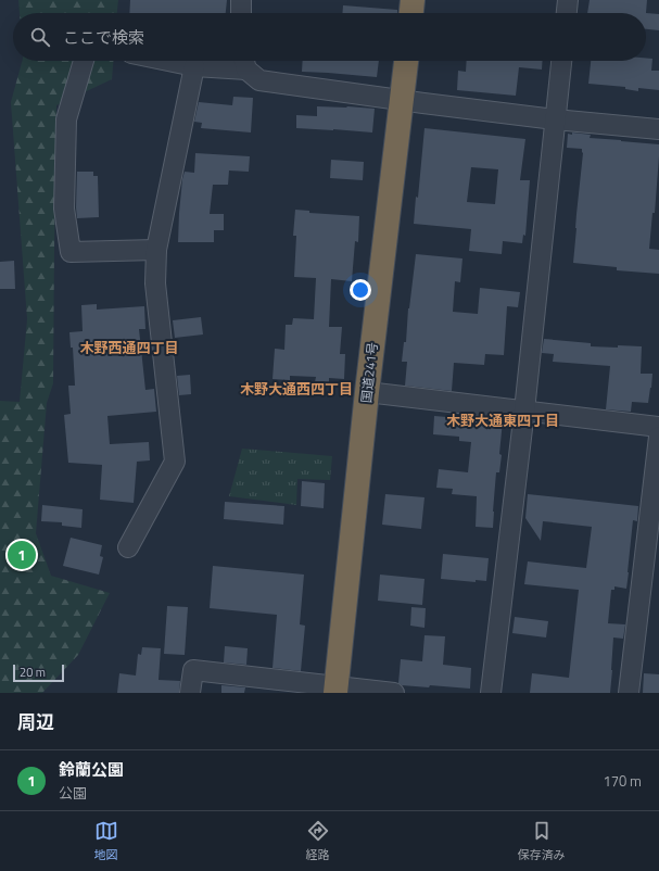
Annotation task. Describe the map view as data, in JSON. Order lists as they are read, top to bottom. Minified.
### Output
{"streets":{"highway":["国道241号"]},"districts":["木野西通四丁目","木野大通西四丁目","木野大通東四丁目"],"scale_bar":"20 m","page":{"search":"ここで検索","pins":"1","scale":"20 m","heading":"周辺","list":[{"mark":"1","name":"鈴蘭公園","note":"公園","value":"170 m"}],"nav":["地図","経路","保存済み"]}}
